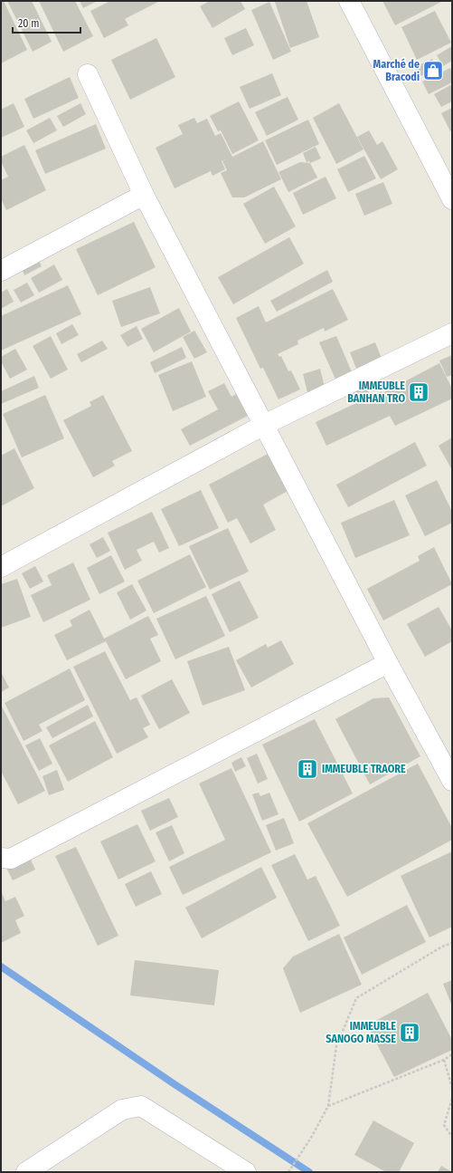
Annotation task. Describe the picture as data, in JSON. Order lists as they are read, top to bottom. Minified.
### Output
{"places":{"shop":["Marché de Bracodi"],"building":["IMMEUBLE BANHAN TRO","IMMEUBLE TRAORE","IMMEUBLE SANOGO MASSE"]},"scale_bar":"20 m"}
